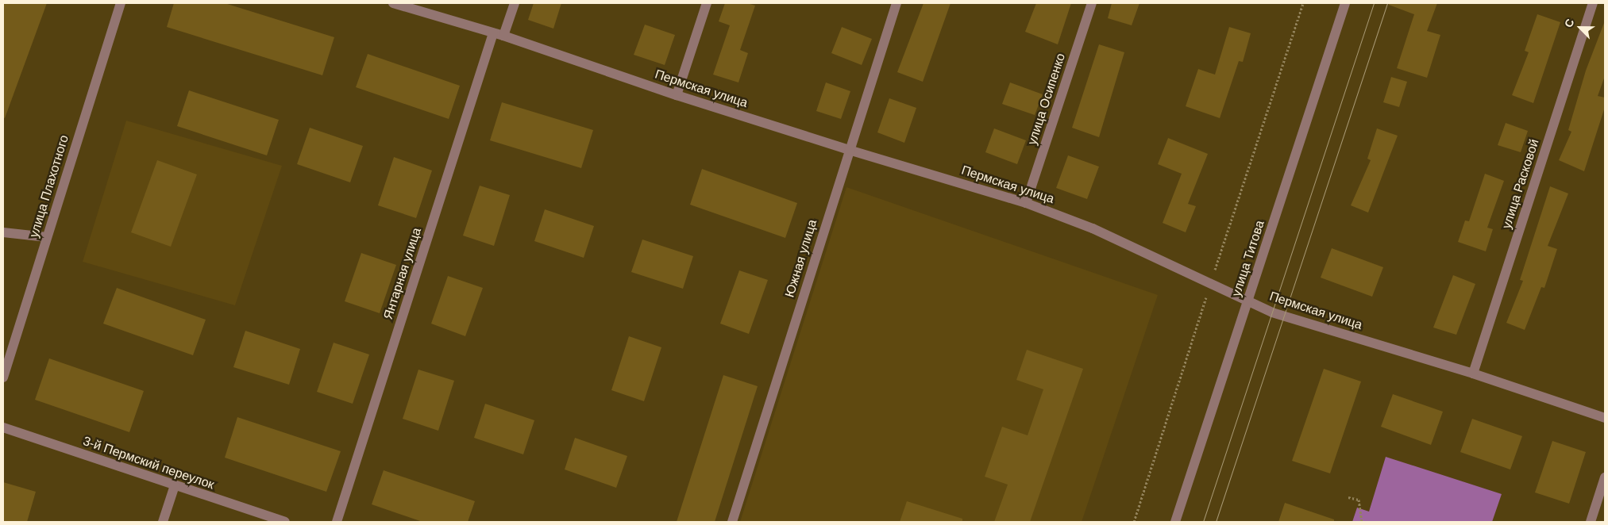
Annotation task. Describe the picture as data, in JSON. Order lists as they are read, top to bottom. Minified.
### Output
{"streets":{"street":["Пермская улица","улица Осипенко","улица Расковой","улица Плахотного","Южная улица","улица Титова","Янтарная улица","3-й Пермский переулок"]},"crossings":[["Пермская улица","улица Осипенко"],["Пермская улица","улица Расковой"],["Пермская улица","Южная улица"],["Пермская улица","улица Титова"],["Пермская улица","Янтарная улица"]],"north":"top left"}
